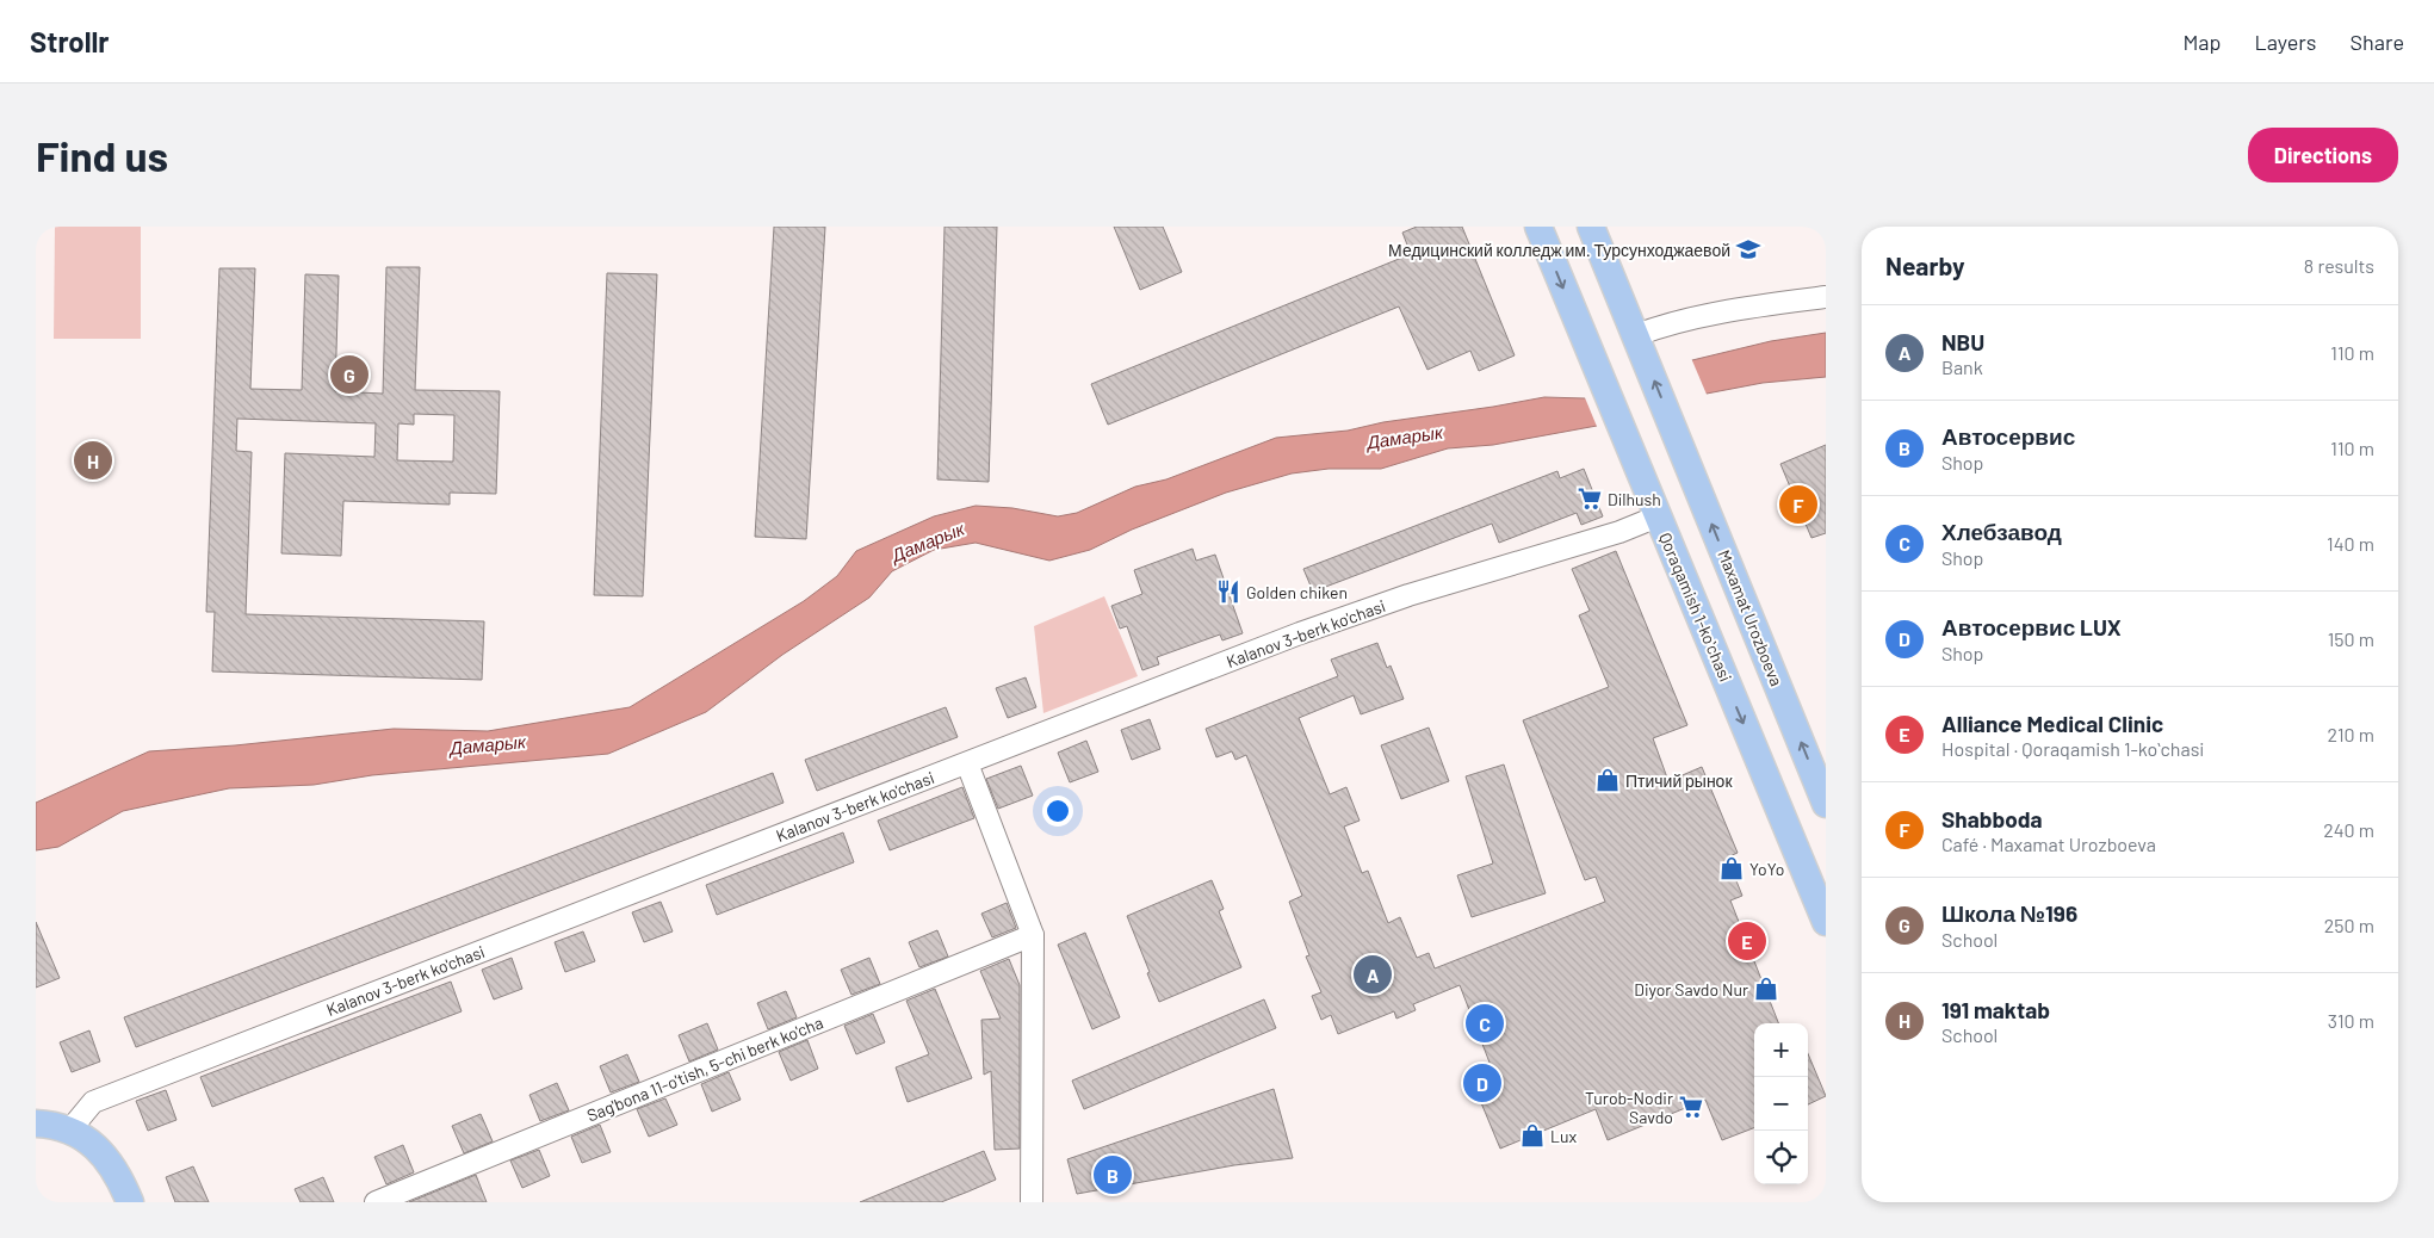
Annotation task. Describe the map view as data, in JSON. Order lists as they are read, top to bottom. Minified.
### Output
{"streets":{"main road":["Qoraqamish 1-koʻchasi","Maxamat Urozboeva"],"street":["Kalanov 3-berk ko'chasi","Sag'bona 11-o'tish, 5-chi berk ko'cha"]},"crossings":[["Qoraqamish 1-koʻchasi","Kalanov 3-berk ko'chasi"]],"one_way":["Qoraqamish 1-koʻchasi","Maxamat Urozboeva"],"water":["Дамарык"],"places":{"school or university":["Медицинский колледж им. Турсунходжаевой"],"supermarket":["Dilhush","Turob-Nodir Savdo"],"restaurant":["Golden chiken"],"shop":["Птичий рынок","YoYo","Diyor Savdo Nur","Lux"]},"page":{"header":"Strollr","nav":["Map","Layers","Share"],"buttons":"Directions","title":"Find us","heading":["Nearby","8 results"],"list":[{"mark":"A","name":"NBU","note":"Bank","value":"110 m"},{"mark":"B","name":"Автосервис","note":"Shop","value":"110 m"},{"mark":"C","name":"Хлебзавод","note":"Shop","value":"140 m"},{"mark":"D","name":"Автосервис LUX","note":"Shop","value":"150 m"},{"mark":"E","name":"Alliance Medical Clinic","note":"Hospital · Qoraqamish 1-koʻchasi","value":"210 m"},{"mark":"F","name":"Shabboda","note":"Café · Maxamat Urozboeva","value":"240 m"},{"mark":"G","name":"Школа №196","note":"School","value":"250 m"},{"mark":"H","name":"191 maktab","note":"School","value":"310 m"}],"pins":["G","H","F","E","A","C","D","B"],"map_buttons":["+","−"]}}
